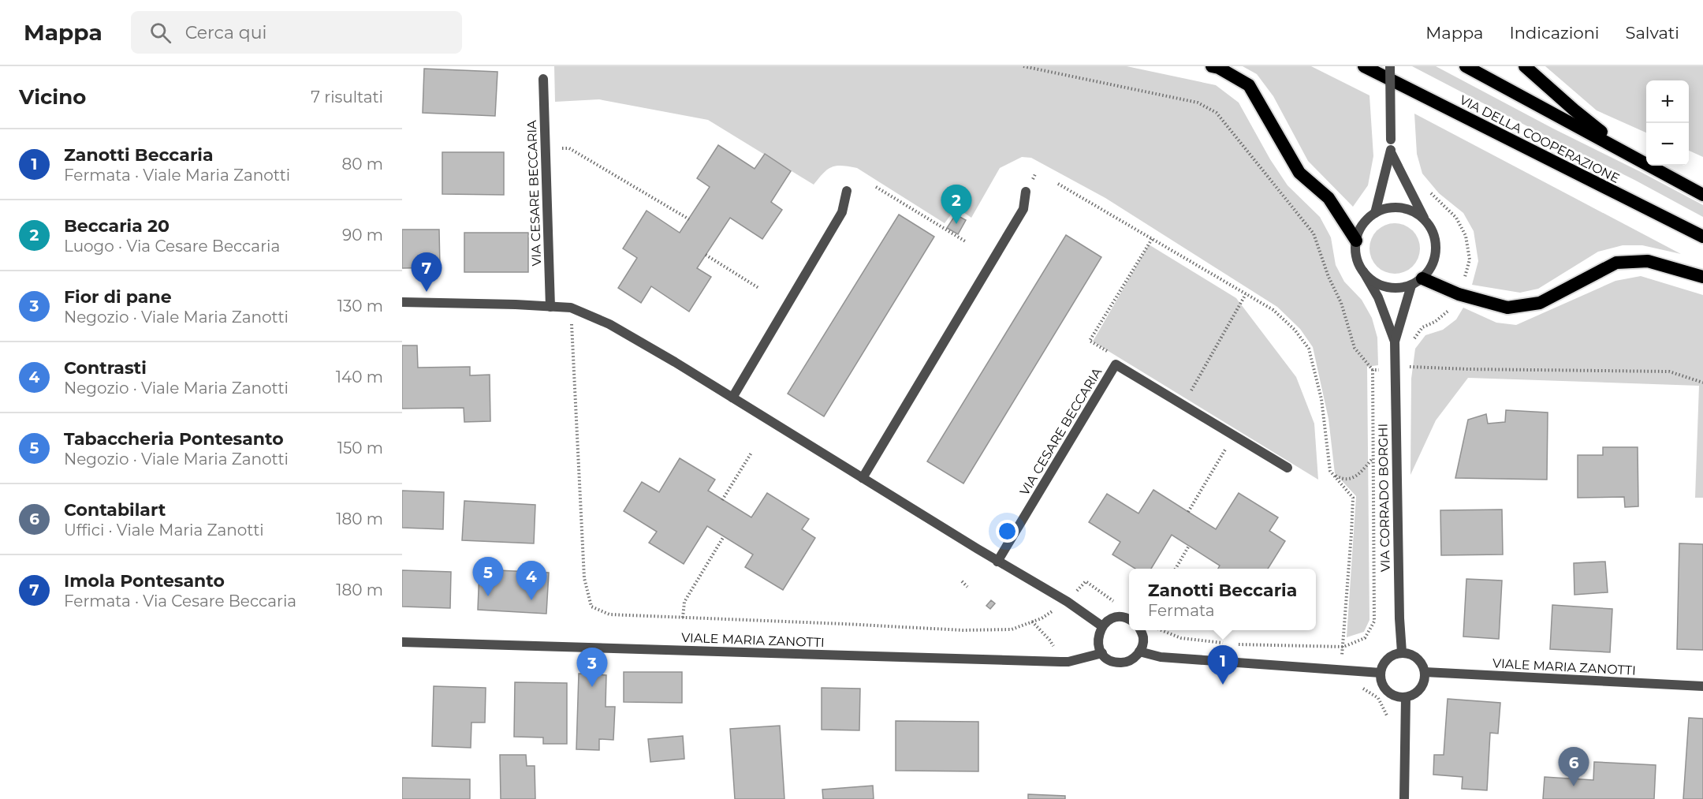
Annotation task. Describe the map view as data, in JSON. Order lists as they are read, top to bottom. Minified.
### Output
{"streets":{"highway":["VIA DELLA COOPERAZIONE"],"street":["VIA CESARE BECCARIA","VIA CORRADO BORGHI","VIALE MARIA ZANOTTI"]},"crossings":[["VIA CORRADO BORGHI","VIALE MARIA ZANOTTI"]],"page":{"header":"Mappa","search":"Cerca qui","nav":["Mappa","Indicazioni","Salvati"],"heading":["Vicino","7 risultati"],"map_buttons":["+","−"],"list":[{"mark":"1","name":"Zanotti Beccaria","note":"Fermata · Viale Maria Zanotti","value":"80 m"},{"mark":"2","name":"Beccaria 20","note":"Luogo · Via Cesare Beccaria","value":"90 m"},{"mark":"3","name":"Fior di pane","note":"Negozio · Viale Maria Zanotti","value":"130 m"},{"mark":"4","name":"Contrasti","note":"Negozio · Viale Maria Zanotti","value":"140 m"},{"mark":"5","name":"Tabaccheria Pontesanto","note":"Negozio · Viale Maria Zanotti","value":"150 m"},{"mark":"6","name":"Contabilart","note":"Uffici · Viale Maria Zanotti","value":"180 m"},{"mark":"7","name":"Imola Pontesanto","note":"Fermata · Via Cesare Beccaria","value":"180 m"}],"pins":["2","7","5","4","1","3","6"],"popup":["Zanotti Beccaria","Fermata"]}}
